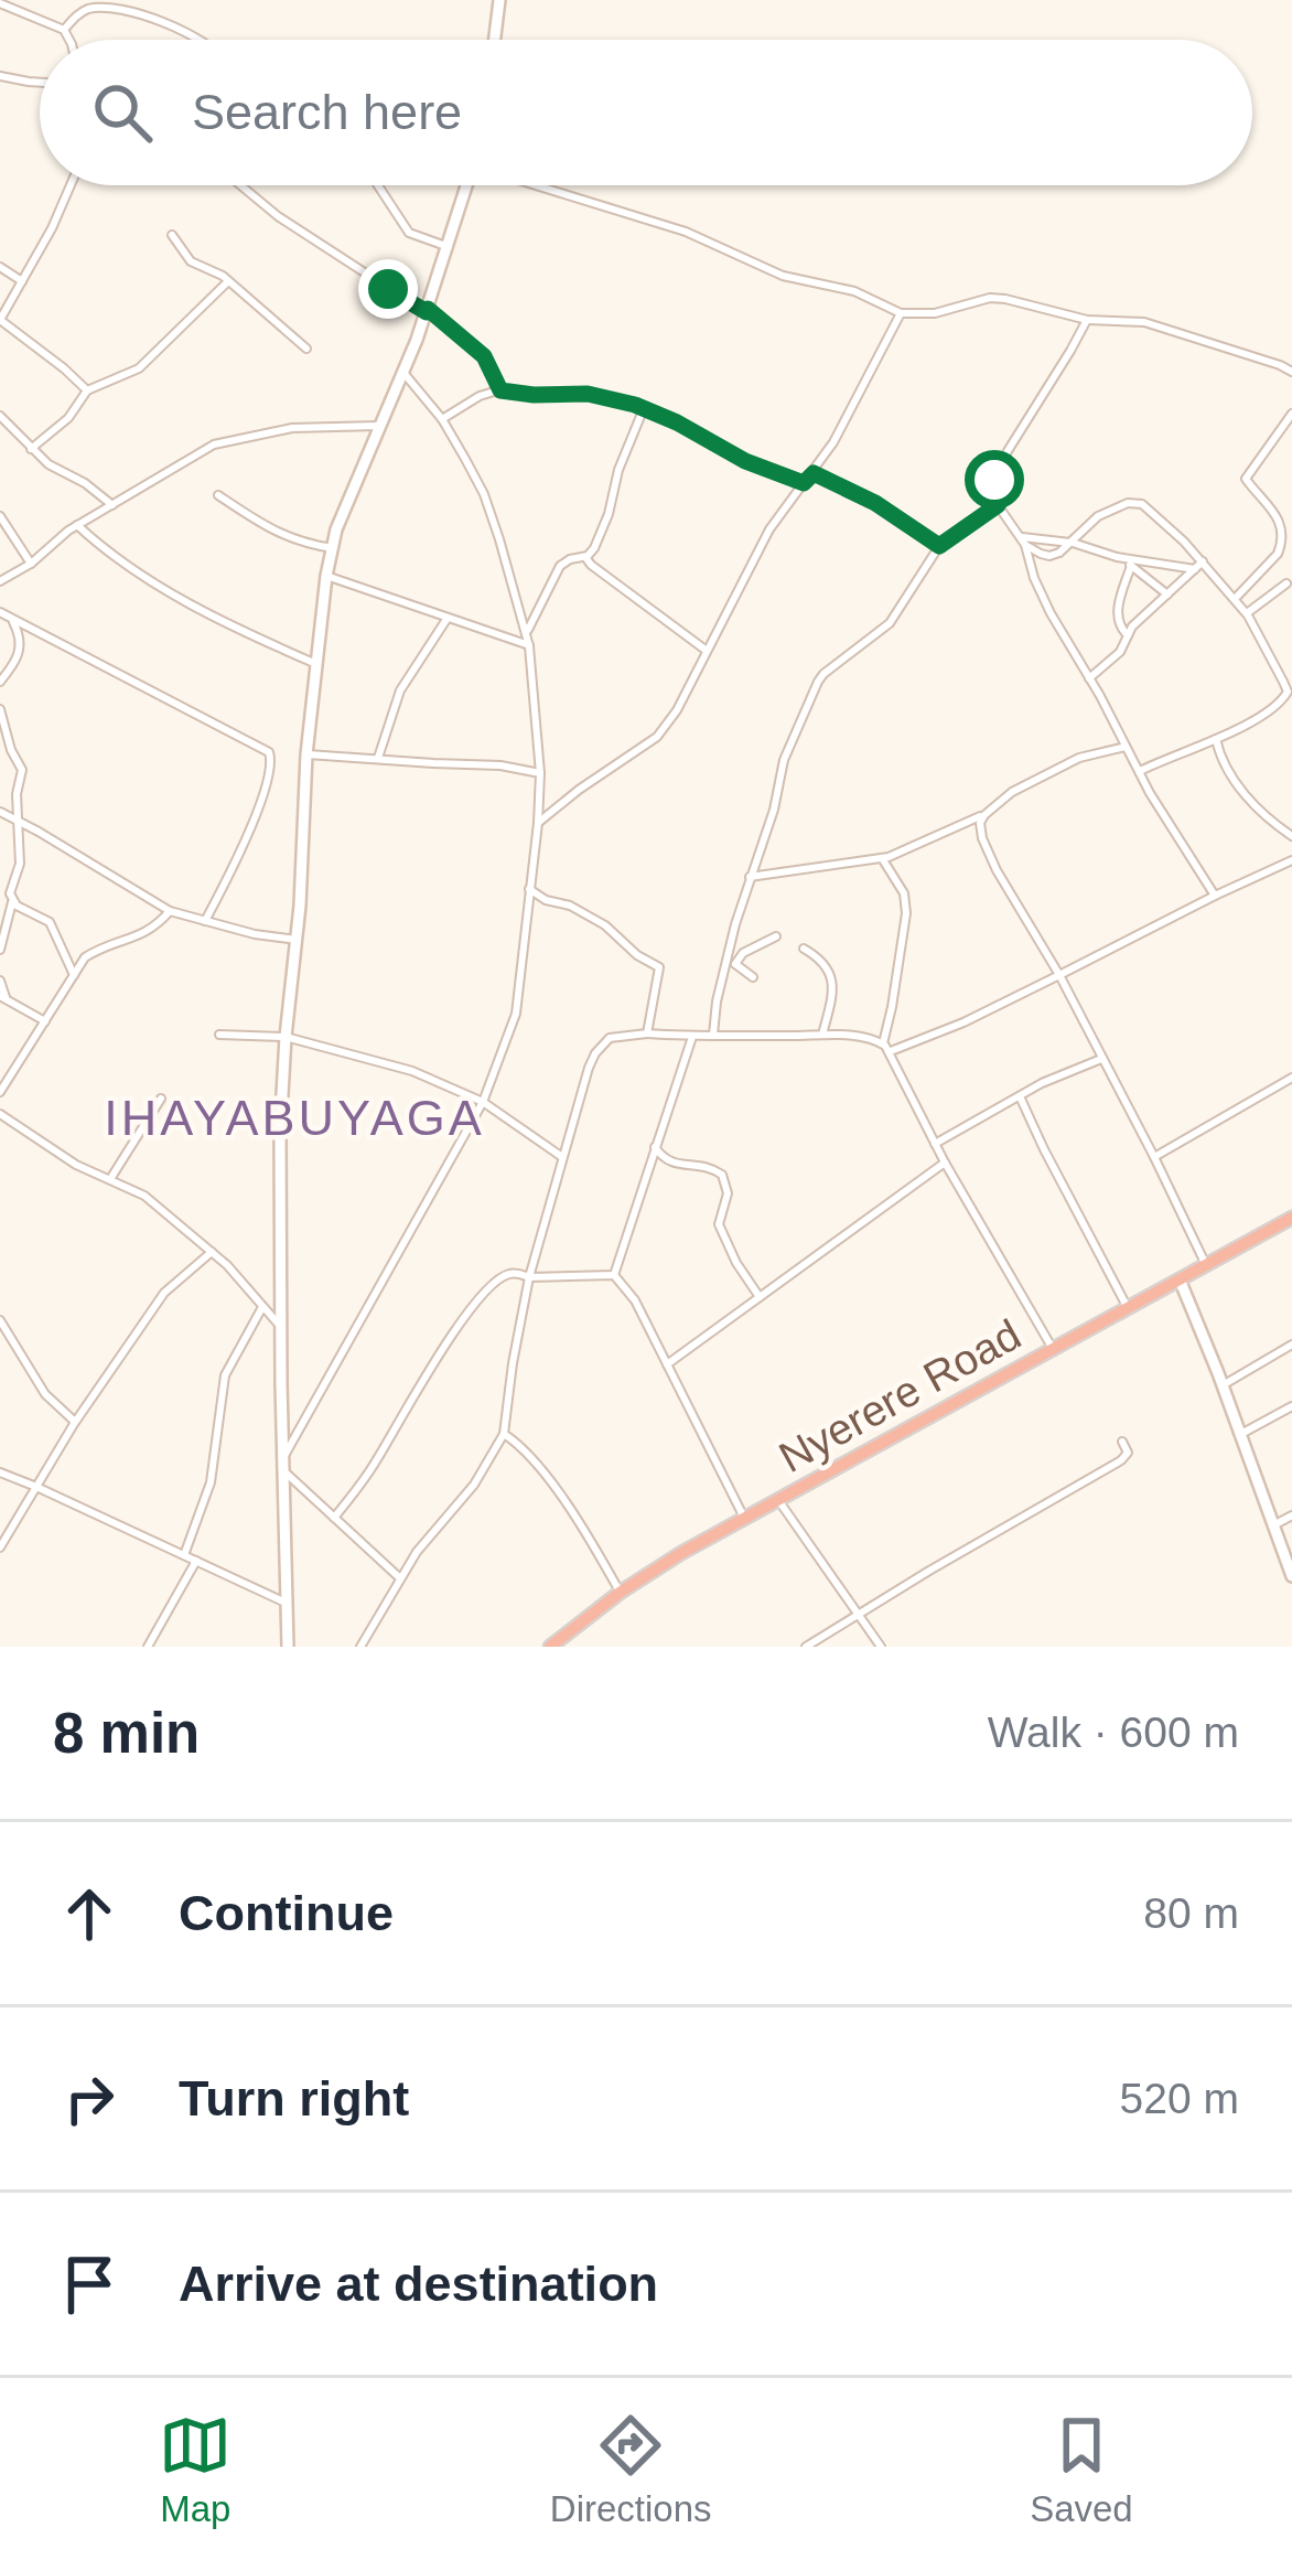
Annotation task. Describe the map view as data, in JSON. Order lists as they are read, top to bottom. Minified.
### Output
{"streets":{"highway":["Nyerere Road"]},"districts":["IHAYABUYAGA"],"page":{"search":"Search here","heading":["8 min","Walk · 600 m"],"list":[["Continue","80 m"],["Turn right","520 m"],"Arrive at destination"],"nav":["Map","Directions","Saved"]}}
